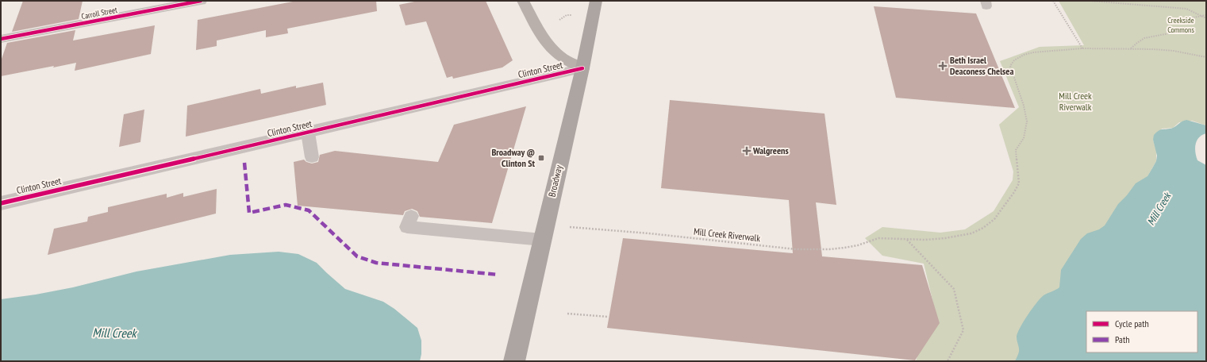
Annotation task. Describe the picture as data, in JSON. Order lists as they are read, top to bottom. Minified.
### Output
{"streets":{"main road":["Broadway"],"street":["Carroll Street","Clinton Street"],"path":["Mill Creek Riverwalk"]},"crossings":[["Clinton Street","Broadway"],["Broadway","Mill Creek Riverwalk"]],"water":["Mill Creek"],"parks":["Creekside Commons","Mill Creek Riverwalk"],"places":{"health":["Beth Israel Deaconess Chelsea","Walgreens"],"transit":["Broadway @ Clinton St"]},"legend":["Cycle path","Path"]}
